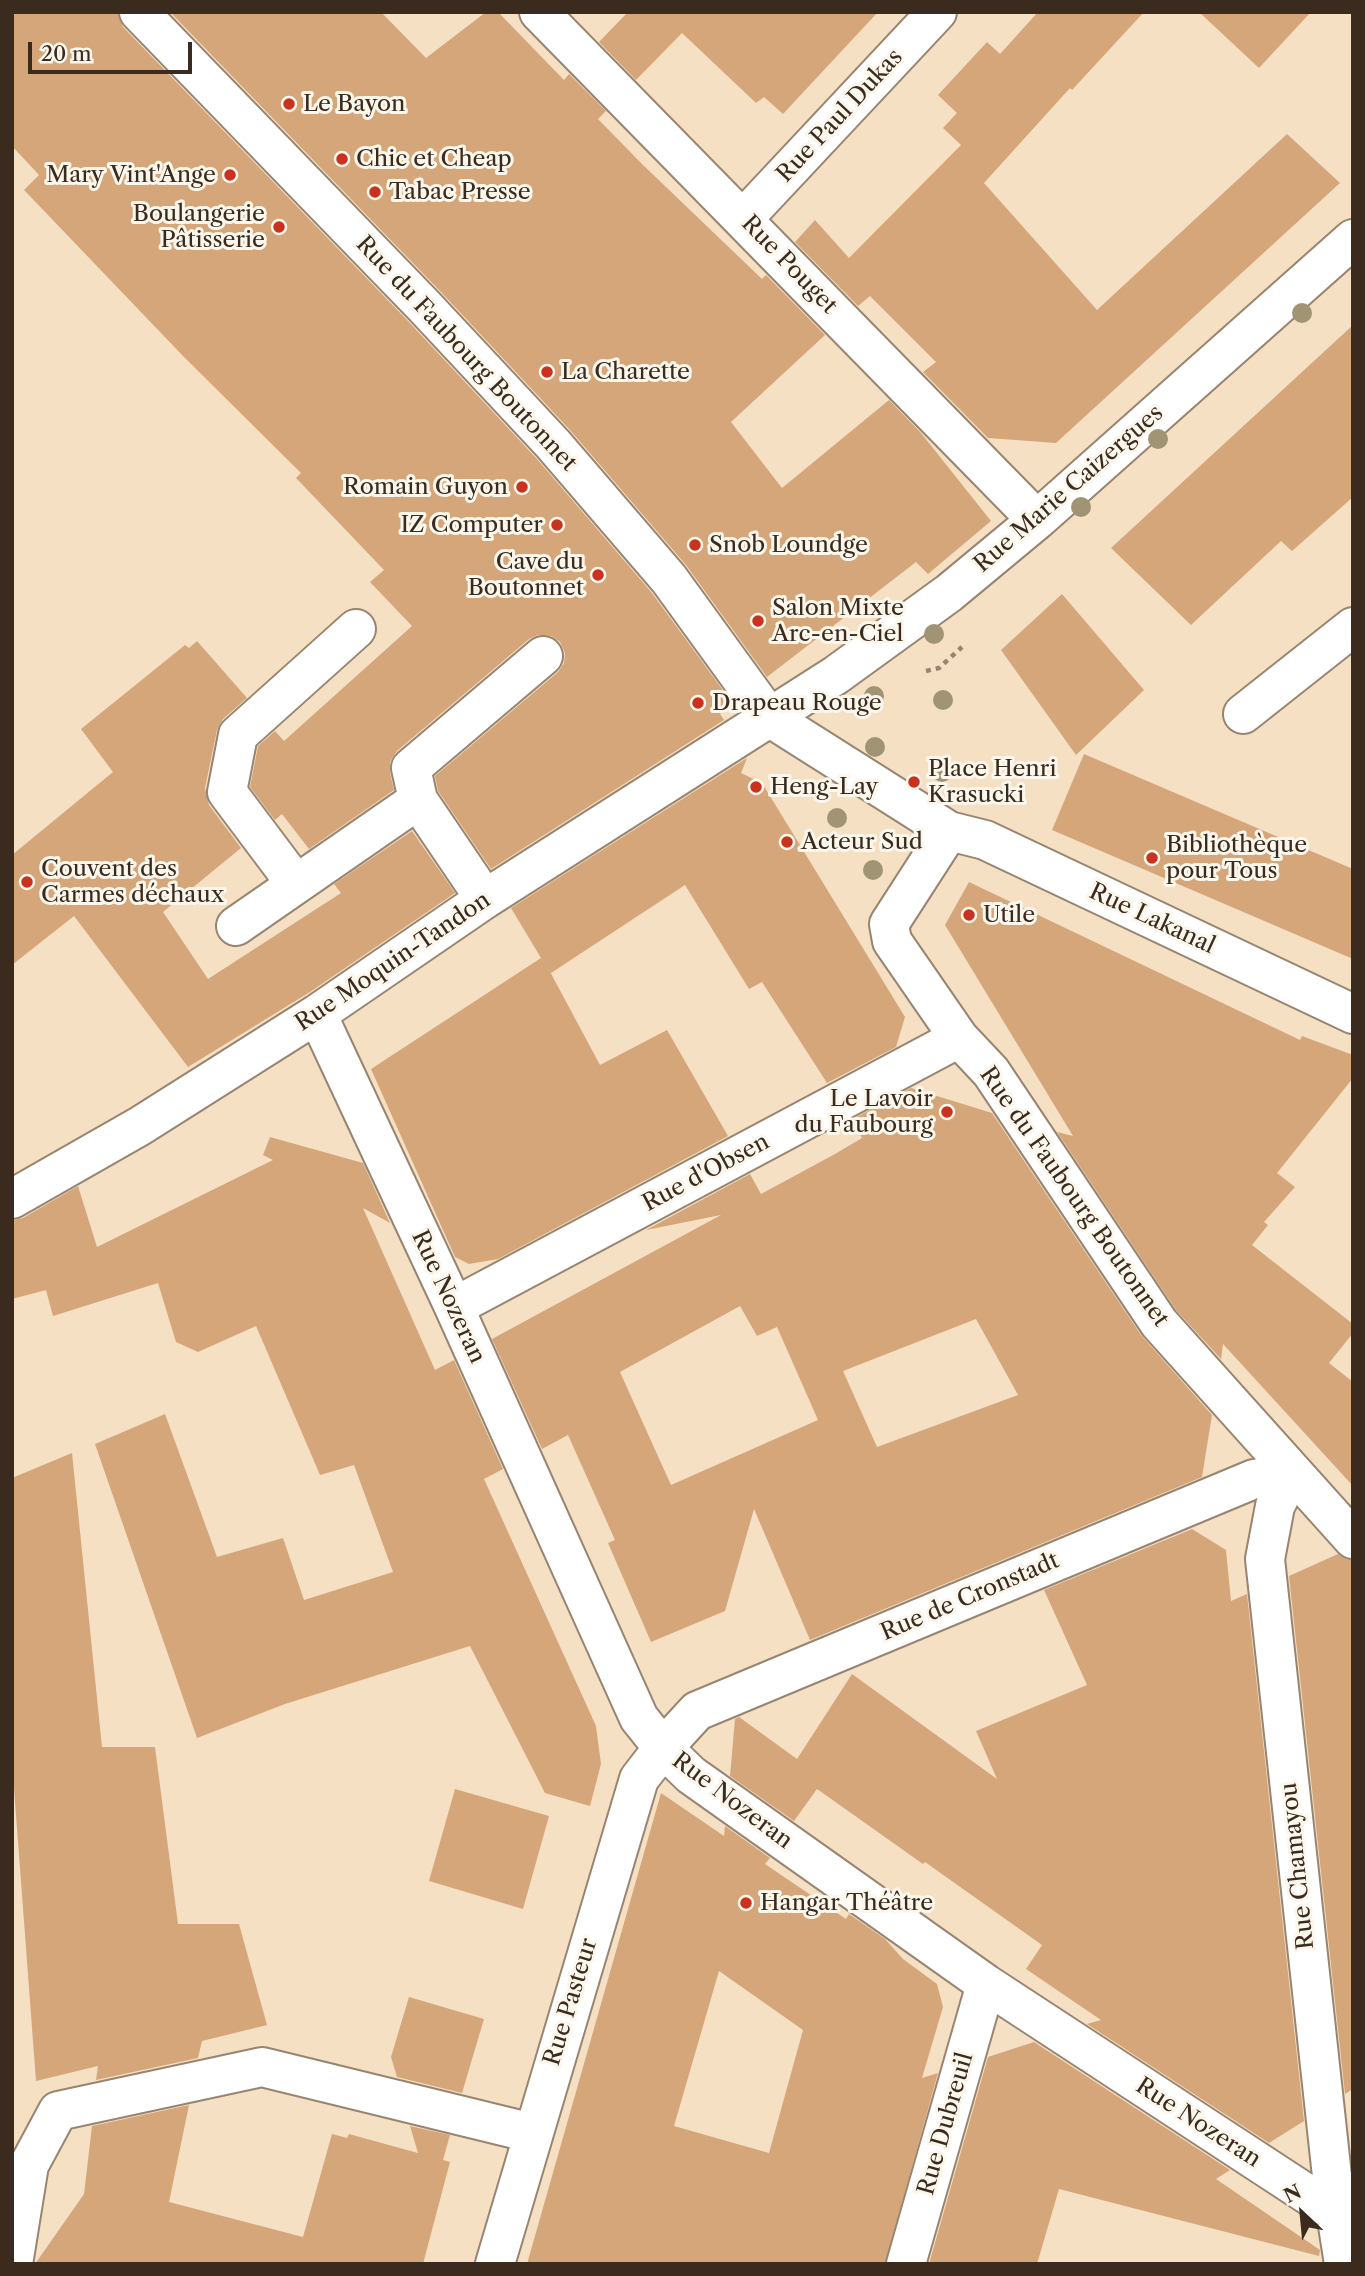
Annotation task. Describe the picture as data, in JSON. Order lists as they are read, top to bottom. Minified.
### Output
{"streets":{"street":["Rue Paul Dukas","Rue Pouget","Rue du Faubourg Boutonnet","Rue Marie Caizergues","Rue Lakanal","Rue Moquin-Tandon","Rue d'Obsen","Rue Nozeran","Rue de Cronstadt","Rue Chamayou","Rue Pasteur","Rue Dubreuil"]},"crossings":[["Rue Paul Dukas","Rue Pouget"],["Rue Pouget","Rue Marie Caizergues"],["Rue du Faubourg Boutonnet","Rue Marie Caizergues"],["Rue du Faubourg Boutonnet","Rue Lakanal"],["Rue du Faubourg Boutonnet","Rue Moquin-Tandon"],["Rue du Faubourg Boutonnet","Rue d'Obsen"],["Rue du Faubourg Boutonnet","Rue de Cronstadt"],["Rue du Faubourg Boutonnet","Rue Chamayou"],["Rue Marie Caizergues","Rue Moquin-Tandon"],["Rue Moquin-Tandon","Rue Nozeran"],["Rue d'Obsen","Rue Nozeran"],["Rue Nozeran","Rue de Cronstadt"],["Rue Nozeran","Rue Chamayou"],["Rue Nozeran","Rue Pasteur"],["Rue Nozeran","Rue Dubreuil"],["Rue de Cronstadt","Rue Chamayou"],["Rue de Cronstadt","Rue Pasteur"]],"places":["Le Bayon","Chic et Cheap","Mary Vint'Ange","Tabac Presse","Boulangerie Pâtisserie","La Charette","Romain Guyon","IZ Computer","Snob Loundge","Cave du Boutonnet","Salon Mixte Arc-en-Ciel","Drapeau Rouge","Place Henri Krasucki","Heng-Lay","Acteur Sud","Bibliothèque pour Tous","Couvent des Carmes déchaux","Utile","Le Lavoir du Faubourg","Hangar Théâtre"],"scale_bar":"20 m","north":"top left"}
